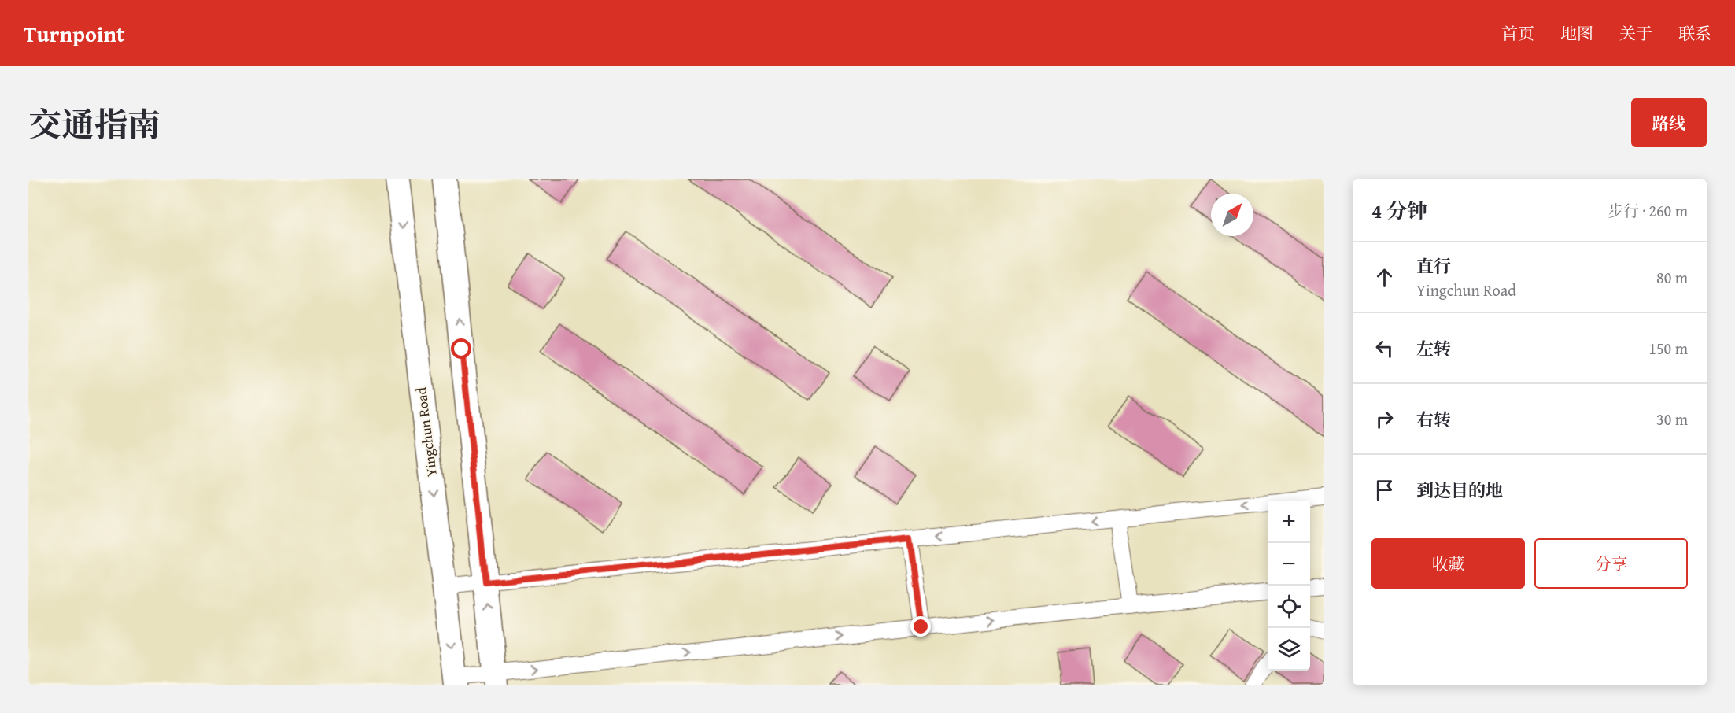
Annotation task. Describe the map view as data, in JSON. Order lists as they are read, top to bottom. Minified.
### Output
{"streets":{"main road":["Yingchun Road"]},"north":"top right","page":{"header":"Turnpoint","nav":["首页","地图","关于","联系"],"title":"交通指南","buttons":["路线",["收藏","分享"]],"heading":["4 分钟","步行 · 260 m"],"list":[["直行","Yingchun Road","80 m"],["左转","150 m"],["右转","30 m"],"到达目的地"],"map_buttons":["+","−"]}}
